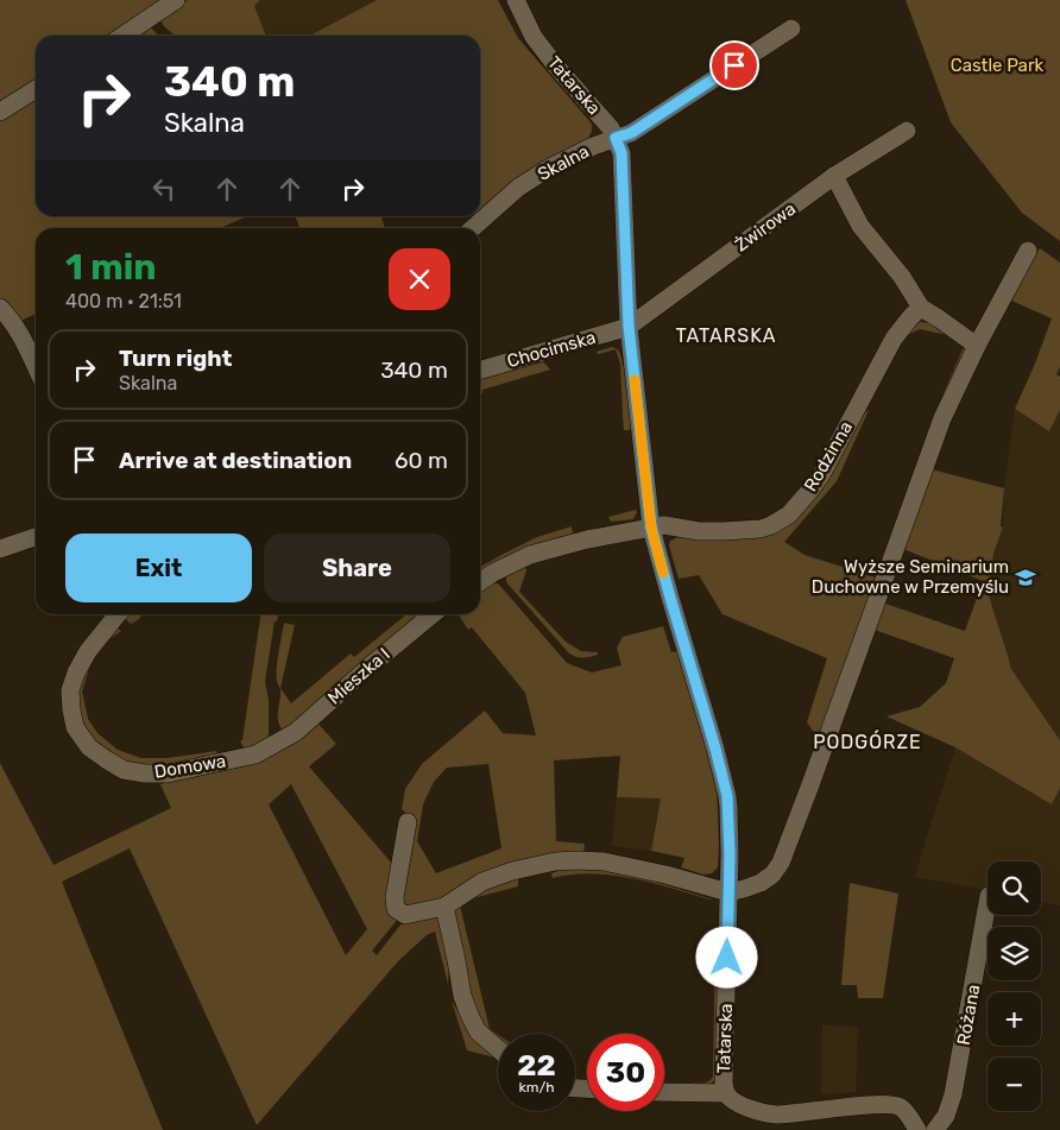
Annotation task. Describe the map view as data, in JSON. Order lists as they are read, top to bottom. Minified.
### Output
{"streets":{"street":["Tatarska","Skalna","Żwirowa","Chocimska","Rodzinna","Mieszka I","Domowa","Różana"]},"crossings":[["Tatarska","Skalna"],["Tatarska","Żwirowa"],["Tatarska","Chocimska"],["Tatarska","Rodzinna"],["Żwirowa","Chocimska"],["Mieszka I","Domowa"]],"districts":["TATARSKA","PODGÓRZE"],"parks":["Castle Park"],"places":{"school or university":["Wyższe Seminarium Duchowne w Przemyślu"]},"page":{"turn":["340 m","Skalna"],"heading":["1 min","400 m · 21:51"],"list":[{"name":"Turn right","note":"Skalna","value":"340 m"},{"name":"Arrive at destination","value":"60 m"}],"buttons":["Exit","Share"],"map_buttons":["+","−"],"speed":"22 km/h","limit":"30"}}
